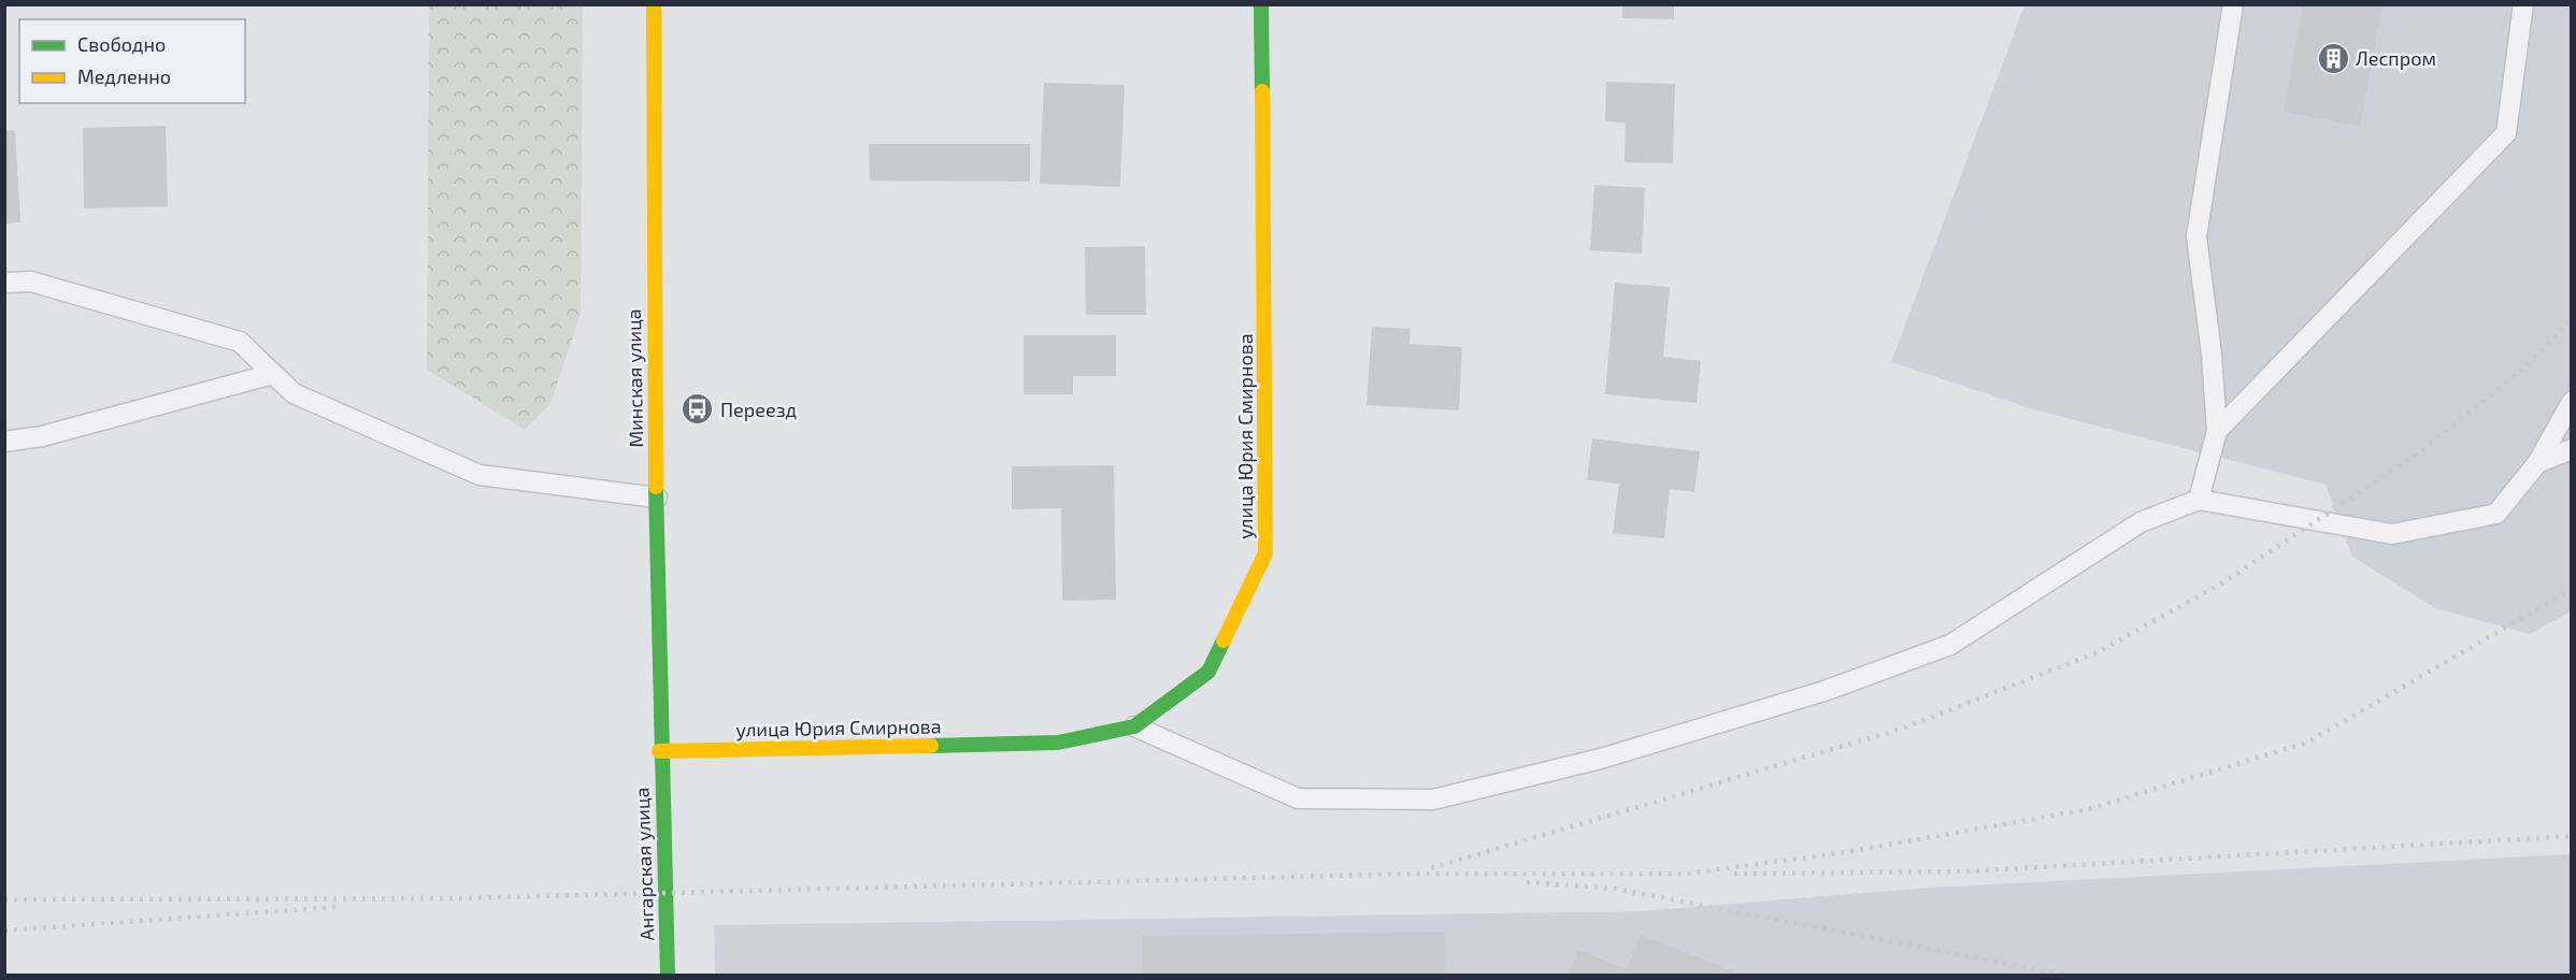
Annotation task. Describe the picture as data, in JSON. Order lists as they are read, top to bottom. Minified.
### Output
{"streets":{"street":["Минская улица","улица Юрия Смирнова","Ангарская улица"]},"crossings":[["Минская улица","улица Юрия Смирнова"],["Минская улица","Ангарская улица"],["улица Юрия Смирнова","Ангарская улица"]],"places":{"building":["Леспром"],"bus stop":["Переезд"]},"legend":["Свободно","Медленно"]}
